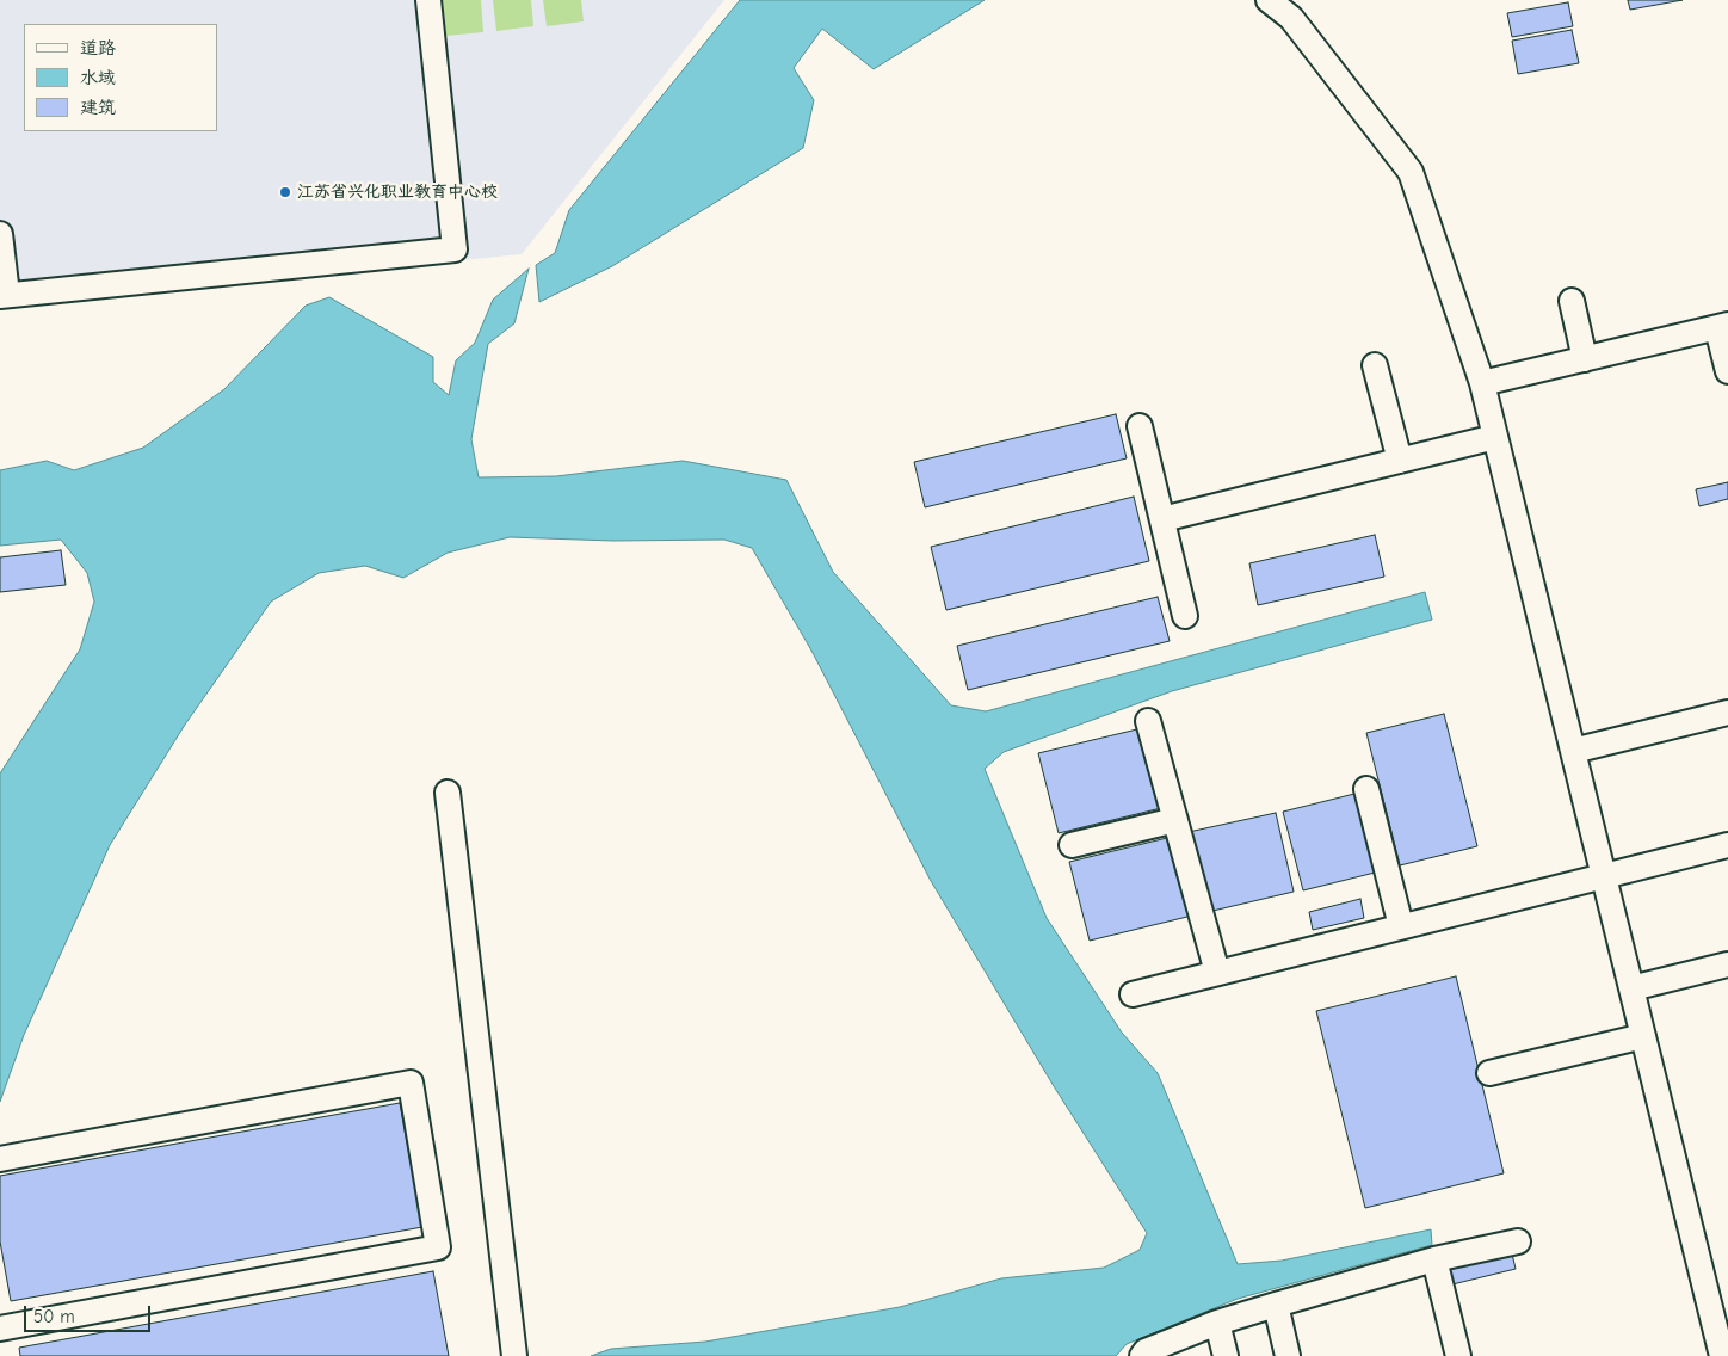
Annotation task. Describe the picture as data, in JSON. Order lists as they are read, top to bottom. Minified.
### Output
{"places":["江苏省兴化职业教育中心校"],"legend":["道路","水域","建筑"],"scale_bar":"50 m"}
